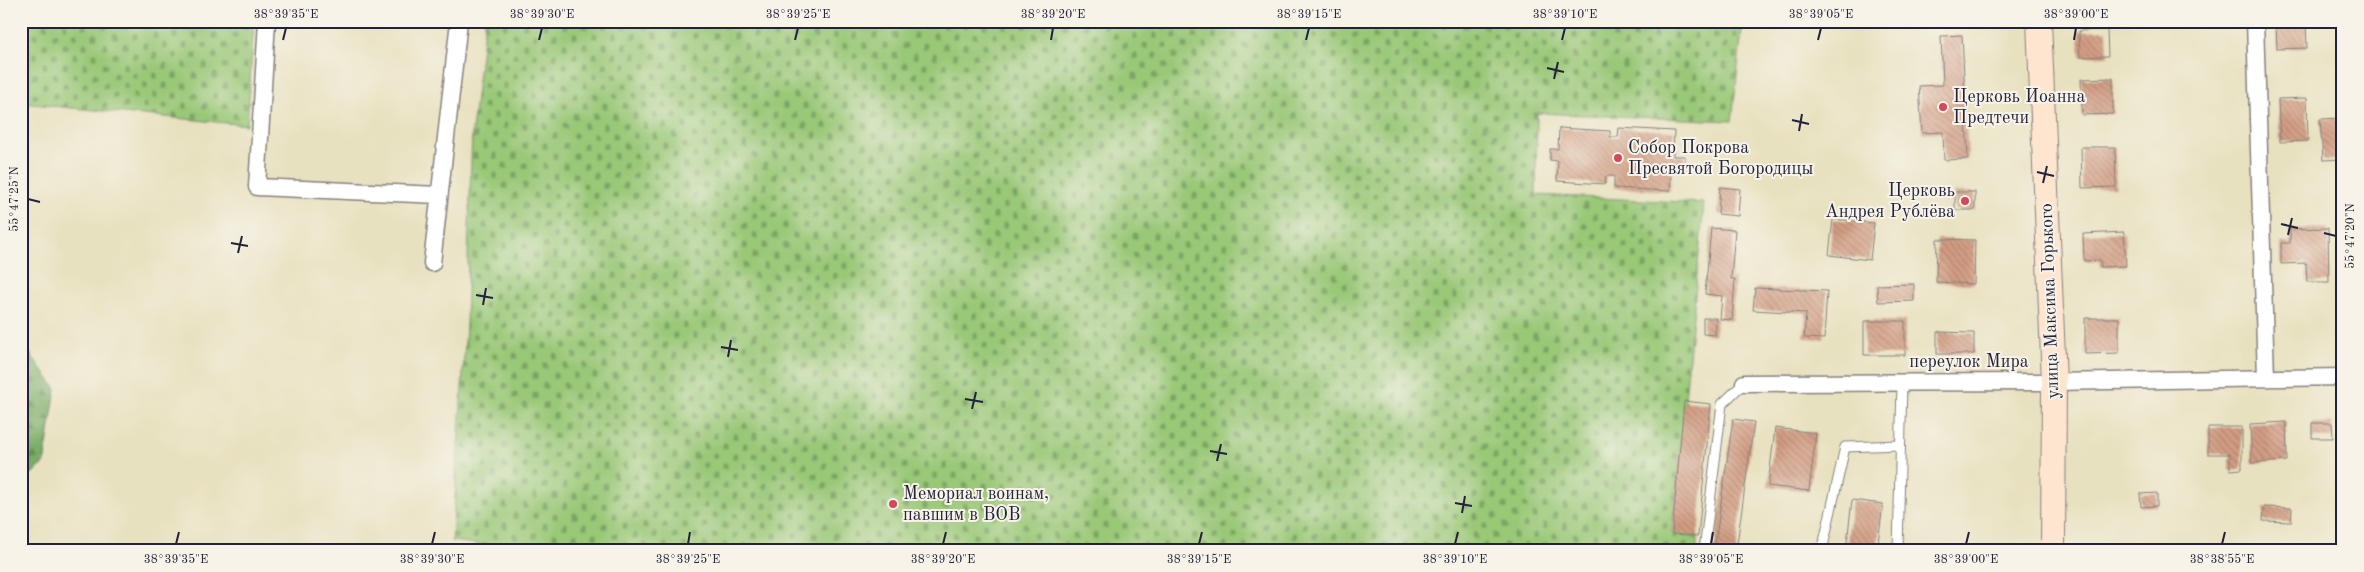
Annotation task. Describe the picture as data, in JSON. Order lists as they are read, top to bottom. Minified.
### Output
{"streets":{"street":["улица Максима Горького","переулок Мира"]},"crossings":[["улица Максима Горького","переулок Мира"]],"places":["Церковь Иоанна Предтечи","Собор Покрова Пресвятой Богородицы","Церковь Андрея Рублёва","Мемориал воинам, павшим в ВОВ"],"coordinates":["38°39'35\"E","38°39'30\"E","38°39'25\"E","38°39'20\"E","38°39'15\"E","38°39'10\"E","38°39'05\"E","38°39'00\"E","55°47'25\"N","55°47'20\"N","38°38'55\"E"]}
